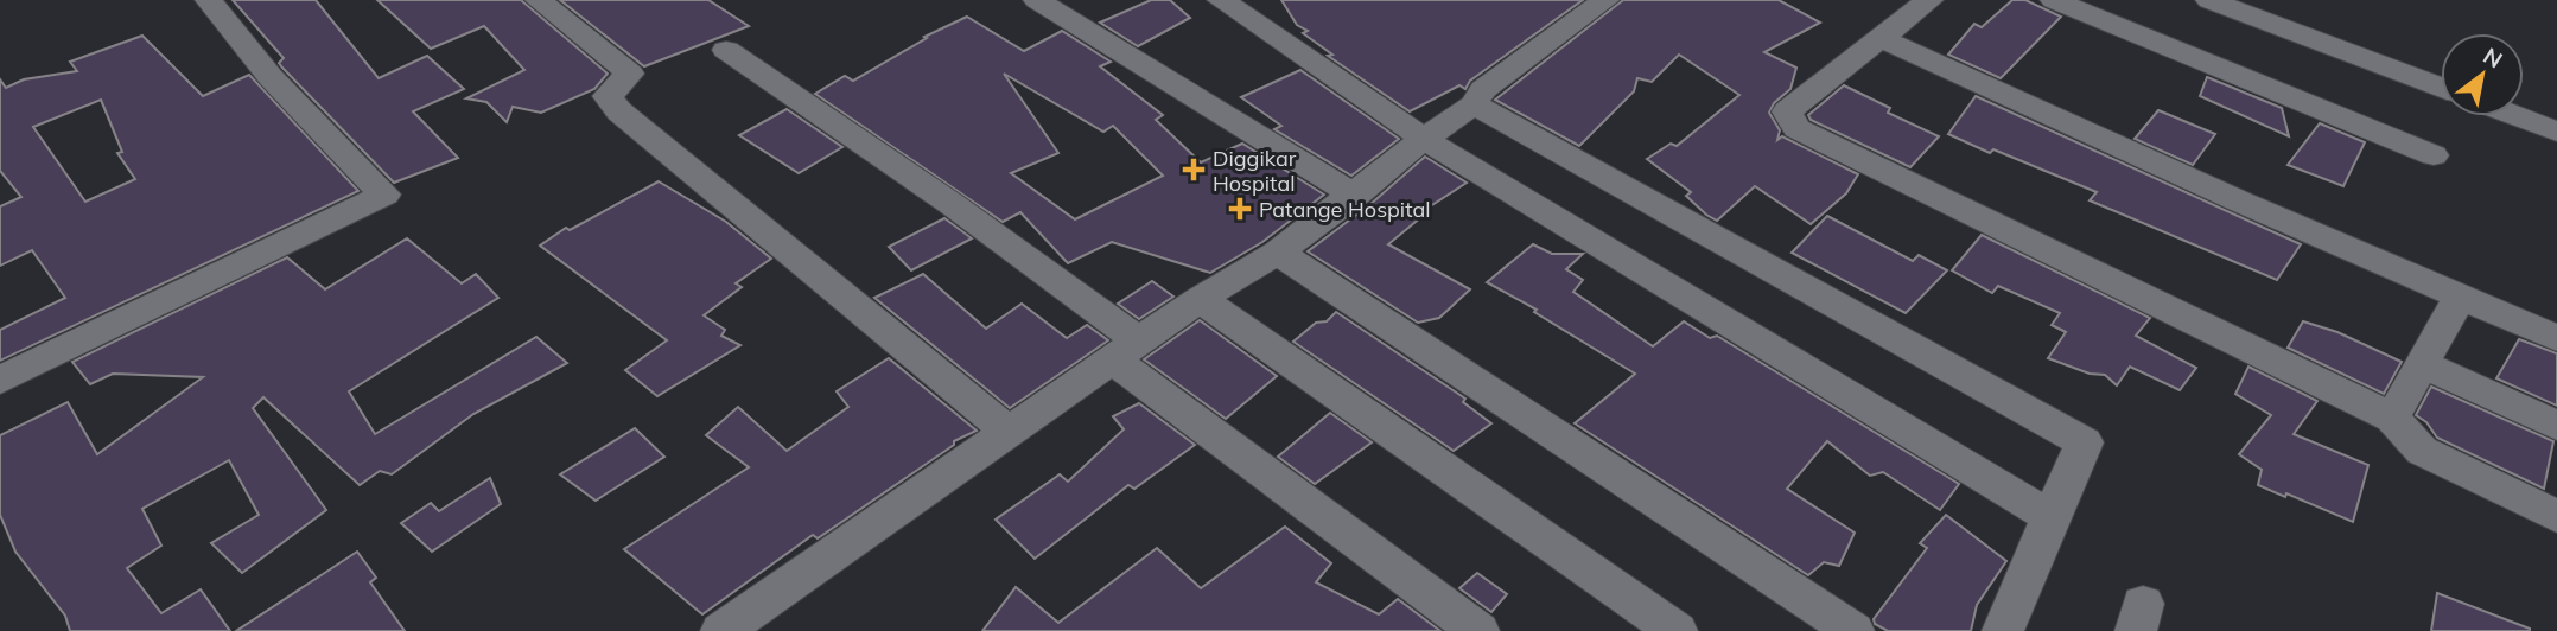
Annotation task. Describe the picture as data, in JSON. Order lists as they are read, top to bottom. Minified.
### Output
{"places":{"health":["Diggikar Hospital","Patange Hospital"]},"north":"top right"}
